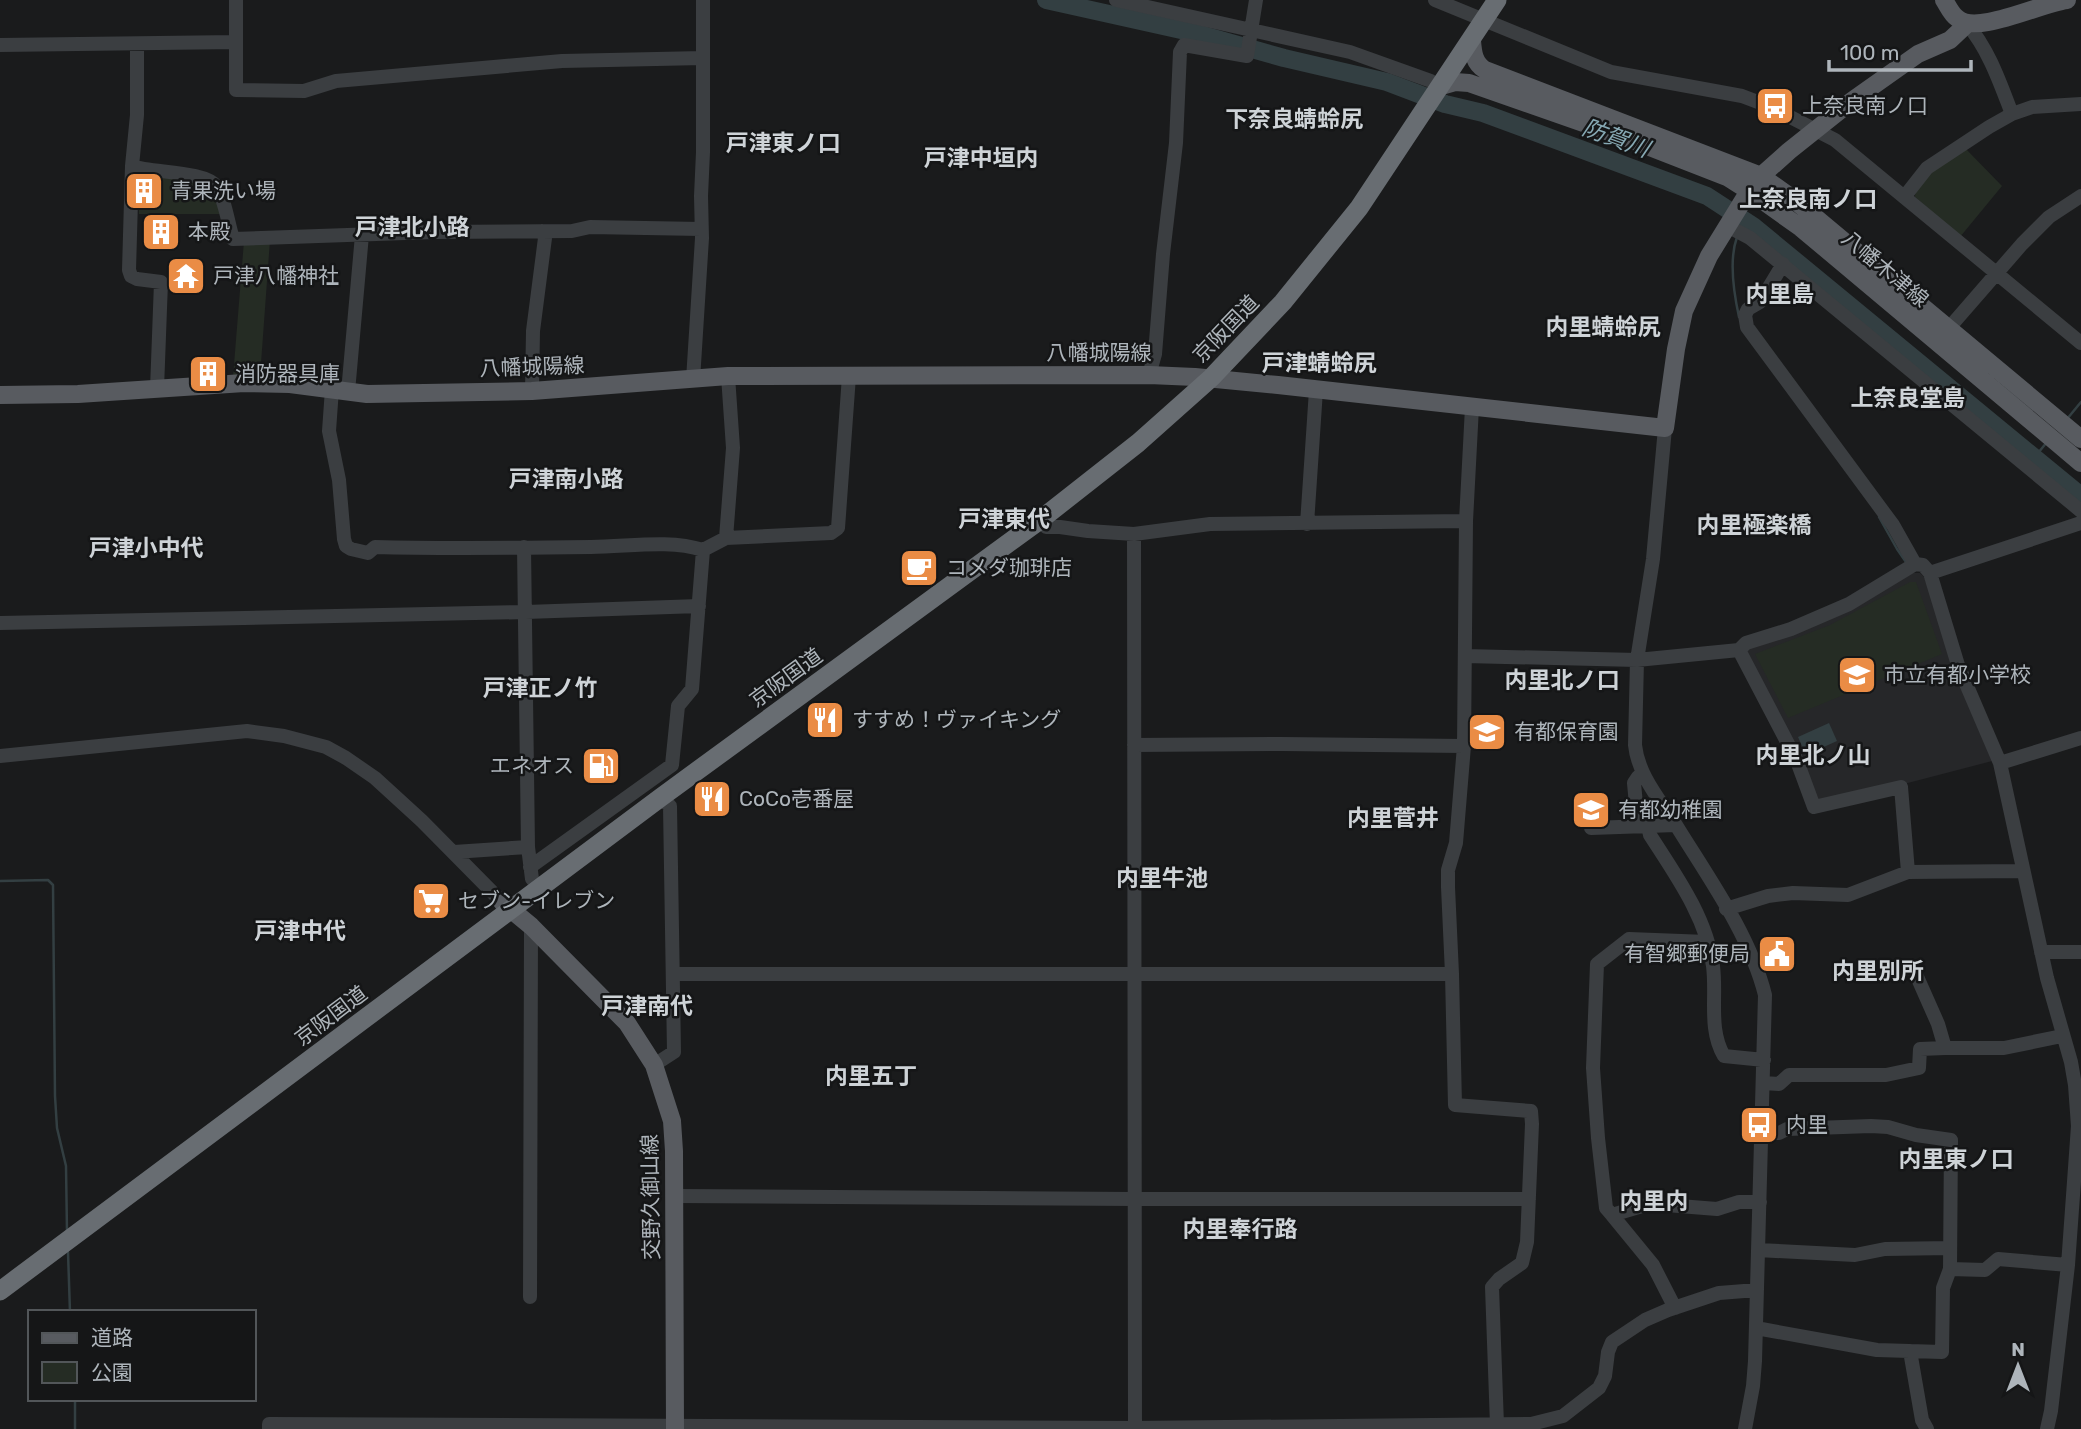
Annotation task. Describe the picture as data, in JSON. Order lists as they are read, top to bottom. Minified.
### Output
{"streets":{"highway":["京阪国道"],"main road":["八幡木津線","八幡城陽線","交野久御山線"]},"crossings":[["八幡木津線","京阪国道"],["京阪国道","八幡城陽線"],["京阪国道","交野久御山線"]],"districts":["下奈良蜻蛉尻","戸津東ノ口","戸津中垣内","上奈良南ノ口","戸津北小路","内里島","内里蜻蛉尻","戸津蜻蛉尻","上奈良堂島","戸津南小路","戸津東代","内里極楽橋","戸津小中代","内里北ノ口","戸津正ノ竹","内里北ノ山","内里菅井","内里牛池","戸津中代","内里別所","戸津南代","内里五丁","内里東ノ口","内里内","内里奉行路"],"water":["防賀川"],"places":{"bus stop":["上奈良南ノ口","内里"],"building":["青果洗い場","本殿","消防器具庫"],"temple":["戸津八幡神社"],"cafe":["コメダ珈琲店"],"school or university":["市立有都小学校","有都保育園","有都幼稚園"],"restaurant":["すすめ！ヴァイキング","CoCo壱番屋"],"fuel station":["エネオス"],"supermarket":["セブン-イレブン"],"public building":["有智郷郵便局"]},"legend":["道路","公園"],"scale_bar":"100 m","north":"top"}
